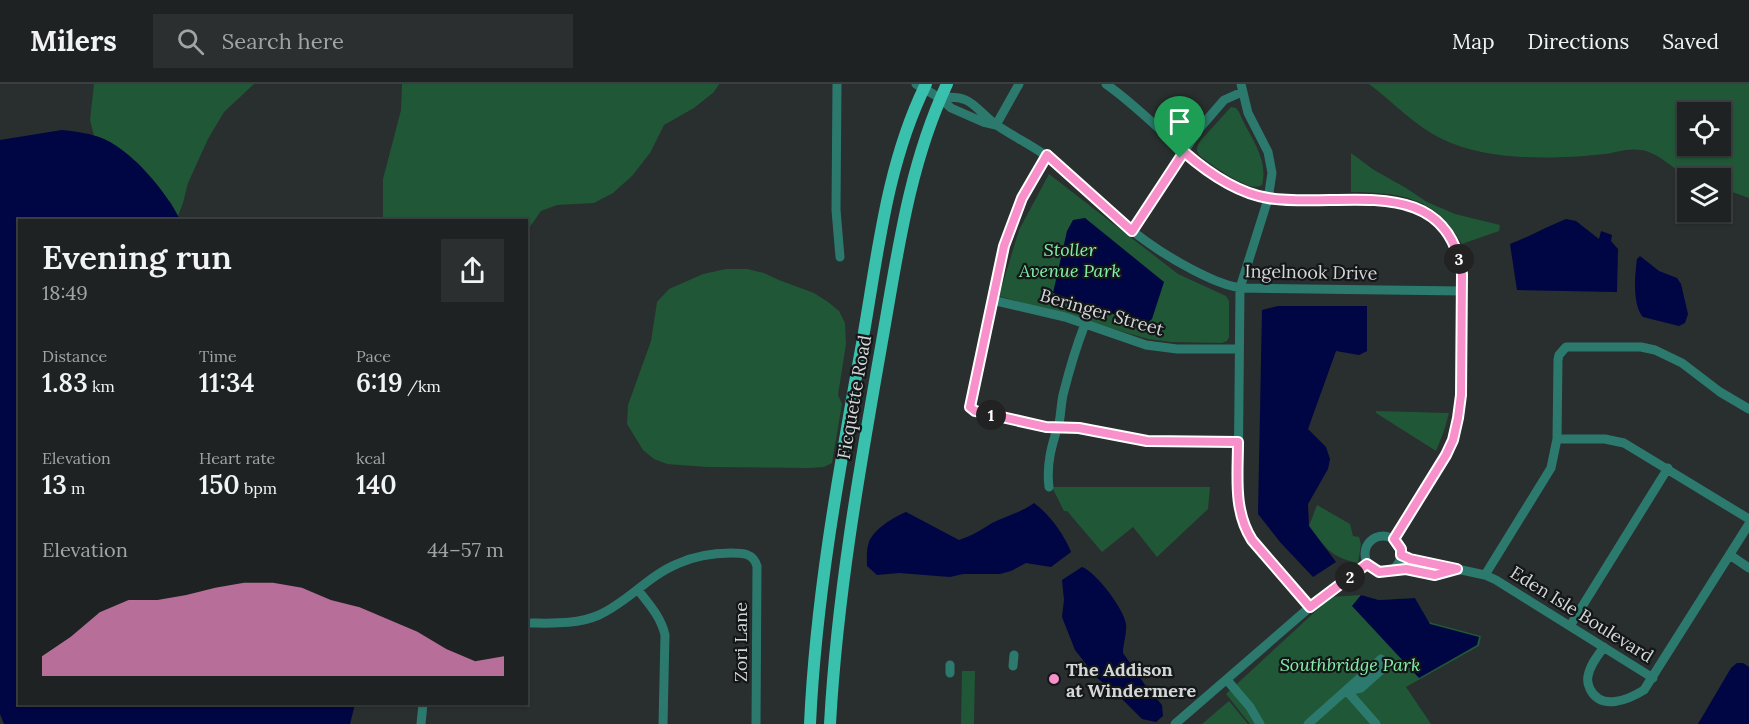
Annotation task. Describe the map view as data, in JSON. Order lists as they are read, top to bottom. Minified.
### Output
{"streets":{"main road":["Ficquette Road"],"street":["Ingelnook Drive","Beringer Street","Eden Isle Boulevard","Zori Lane"]},"crossings":[["Ingelnook Drive","Ficquette Road"]],"parks":["Stoller Avenue Park","Southbridge Park"],"places":["The Addison at Windermere"],"page":{"header":"Milers","search":"Search here","nav":["Map","Directions","Saved"],"heading":["Evening run","18:49"],"pins":["3","1","2"],"stats":[["Distance","1.83 km"],["Time","11:34"],["Pace","6:19 /km"],["Elevation","13 m"],["Heart rate","150 bpm"],["kcal","140"]],"chart":["Elevation","44–57 m"]}}
